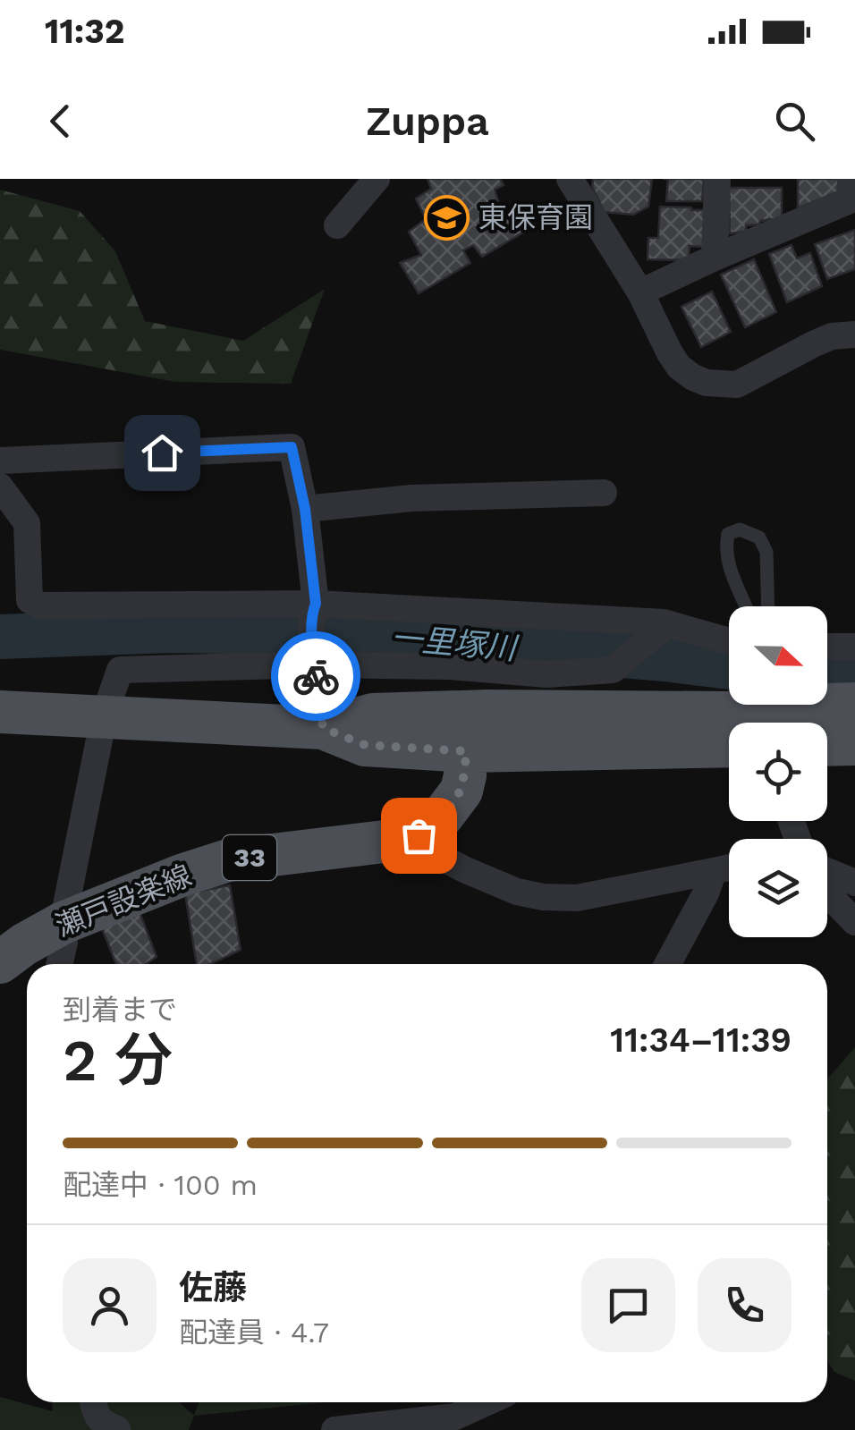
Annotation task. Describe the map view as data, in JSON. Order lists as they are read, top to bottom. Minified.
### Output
{"streets":{"main road":["33","瀬戸設楽線"]},"water":["一里塚川"],"places":{"school or university":["東保育園"]},"north":"right","page":{"status":"11:32","header":"Zuppa","heading":["2 分","到着まで","11:34–11:39"],"panel":["佐藤","配達員 · 4.7"],"bar":"配達中 · 100 m"}}
